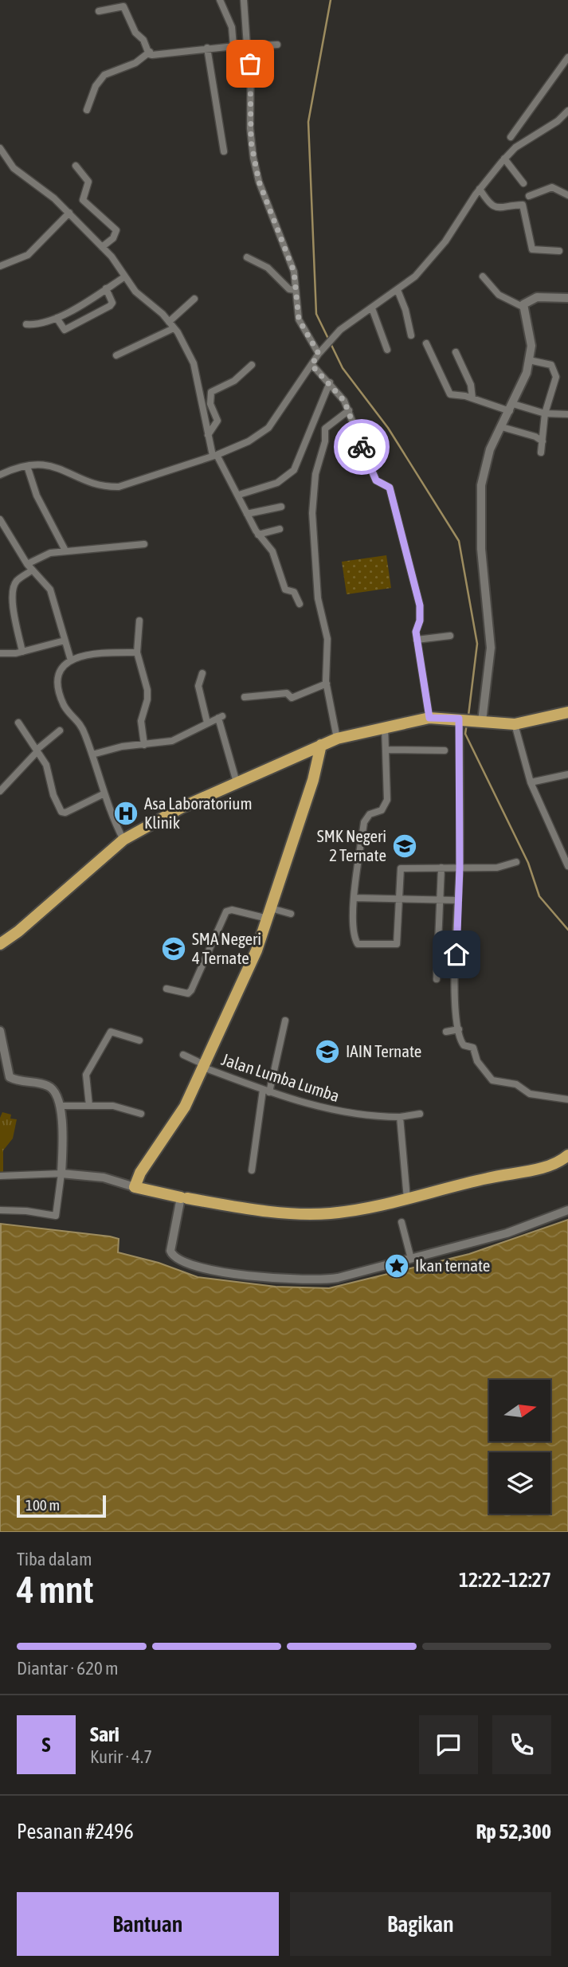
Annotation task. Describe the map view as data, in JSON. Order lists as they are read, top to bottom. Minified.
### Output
{"streets":{"street":["Jalan Lumba Lumba"]},"places":{"hospital":["Asa Laboratorium Klinik"],"school or university":["SMK Negeri 2 Ternate","SMA Negeri 4 Ternate","IAIN Ternate"],"place":["Ikan ternate"]},"scale_bar":"100 m","north":"right","page":{"scale":"100 m","heading":["4 mnt","Tiba dalam","12:22–12:27"],"panel":["Sari","Kurir · 4.7","Pesanan #2496","Rp 52,300"],"bar":"Diantar · 620 m","round":"S","buttons":["Bantuan","Bagikan"]}}
